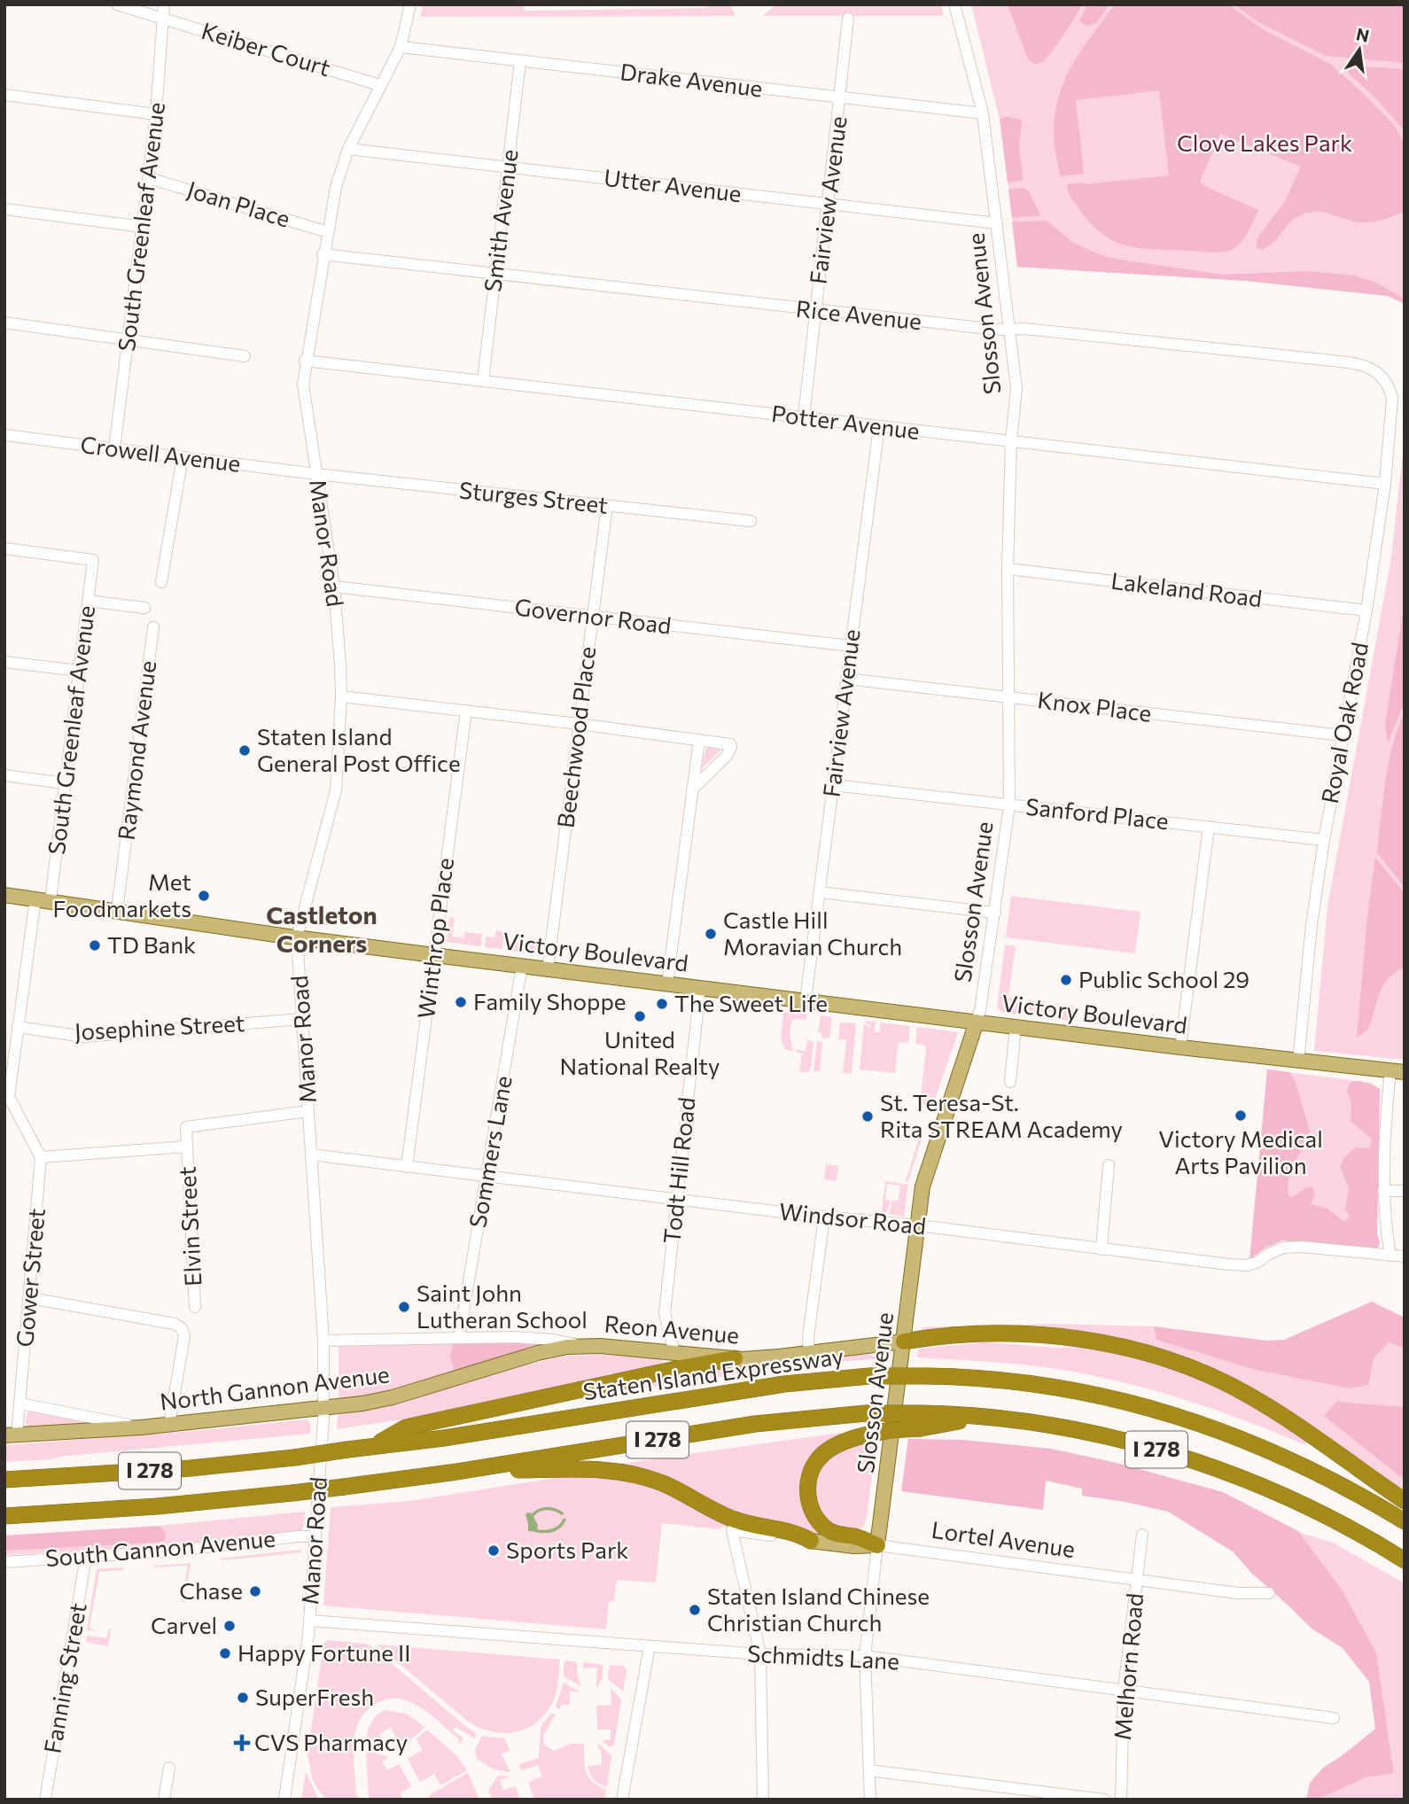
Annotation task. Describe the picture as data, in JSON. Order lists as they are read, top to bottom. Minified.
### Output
{"streets":{"highway":["Staten Island Expressway","I 278"],"main road":["Slosson Avenue","Victory Boulevard","Reon Avenue","North Gannon Avenue","Lortel Avenue"],"street":["Keiber Court","Drake Avenue","Utter Avenue","Fairview Avenue","Joan Place","Smith Avenue","South Greenleaf Avenue","Rice Avenue","Potter Avenue","Crowell Avenue","Sturges Street","Manor Road","Lakeland Road","Governor Road","Knox Place","Royal Oak Road","Beechwood Place","Raymond Avenue","Sanford Place","Winthrop Place","Josephine Street","Sommers Lane","Todt Hill Road","Windsor Road","Elvin Street","Gower Street","South Gannon Avenue","Schmidts Lane","Melhorn Road","Fanning Street"]},"crossings":[["Keiber Court","South Greenleaf Avenue"],["Keiber Court","Manor Road"],["Drake Avenue","Fairview Avenue"],["Drake Avenue","Smith Avenue"],["Drake Avenue","Slosson Avenue"],["Drake Avenue","Manor Road"],["Utter Avenue","Fairview Avenue"],["Utter Avenue","Smith Avenue"],["Utter Avenue","Slosson Avenue"],["Utter Avenue","Manor Road"],["Fairview Avenue","Rice Avenue"],["Fairview Avenue","Potter Avenue"],["Fairview Avenue","Governor Road"],["Fairview Avenue","Knox Place"],["Fairview Avenue","Sanford Place"],["Fairview Avenue","Victory Boulevard"],["Joan Place","South Greenleaf Avenue"],["Joan Place","Manor Road"],["Smith Avenue","Rice Avenue"],["Smith Avenue","Potter Avenue"],["South Greenleaf Avenue","Crowell Avenue"],["South Greenleaf Avenue","Victory Boulevard"],["Slosson Avenue","Rice Avenue"],["Slosson Avenue","Potter Avenue"],["Slosson Avenue","Lakeland Road"],["Slosson Avenue","Knox Place"],["Slosson Avenue","Sanford Place"],["Slosson Avenue","Victory Boulevard"],["Slosson Avenue","Windsor Road"],["Slosson Avenue","Reon Avenue"],["Slosson Avenue","Lortel Avenue"],["Slosson Avenue","Schmidts Lane"],["Rice Avenue","Manor Road"],["Rice Avenue","Royal Oak Road"],["Potter Avenue","Manor Road"],["Potter Avenue","Royal Oak Road"],["Crowell Avenue","Sturges Street"],["Crowell Avenue","Manor Road"],["Sturges Street","Manor Road"],["Sturges Street","Beechwood Place"],["Manor Road","Governor Road"],["Manor Road","Victory Boulevard"],["Manor Road","Josephine Street"],["Manor Road","Windsor Road"],["Manor Road","Reon Avenue"],["Manor Road","North Gannon Avenue"],["Manor Road","South Gannon Avenue"],["Manor Road","Schmidts Lane"],["Lakeland Road","Royal Oak Road"],["Governor Road","Beechwood Place"],["Knox Place","Royal Oak Road"],["Royal Oak Road","Sanford Place"],["Royal Oak Road","Victory Boulevard"],["Beechwood Place","Victory Boulevard"],["Raymond Avenue","Victory Boulevard"],["Winthrop Place","Victory Boulevard"],["Winthrop Place","Windsor Road"],["Victory Boulevard","Sommers Lane"],["Victory Boulevard","Todt Hill Road"],["Sommers Lane","Windsor Road"],["Sommers Lane","Reon Avenue"],["Todt Hill Road","Windsor Road"],["Todt Hill Road","Reon Avenue"],["Gower Street","North Gannon Avenue"],["Reon Avenue","North Gannon Avenue"],["Lortel Avenue","Schmidts Lane"],["Lortel Avenue","Melhorn Road"],["South Gannon Avenue","Fanning Street"],["Schmidts Lane","Melhorn Road"]],"districts":["Castleton Corners"],"parks":["Clove Lakes Park"],"places":{"other":["Staten Island General Post Office","Met Foodmarkets","Castle Hill Moravian Church","TD Bank","Public School 29","Family Shoppe","The Sweet Life","United National Realty","Victory Medical Arts Pavilion","St. Teresa-St. Rita STREAM Academy","Saint John Lutheran School","Sports Park","Chase","Staten Island Chinese Christian Church","Carvel","Happy Fortune II","SuperFresh"],"health":["CVS Pharmacy"]},"north":"top"}
